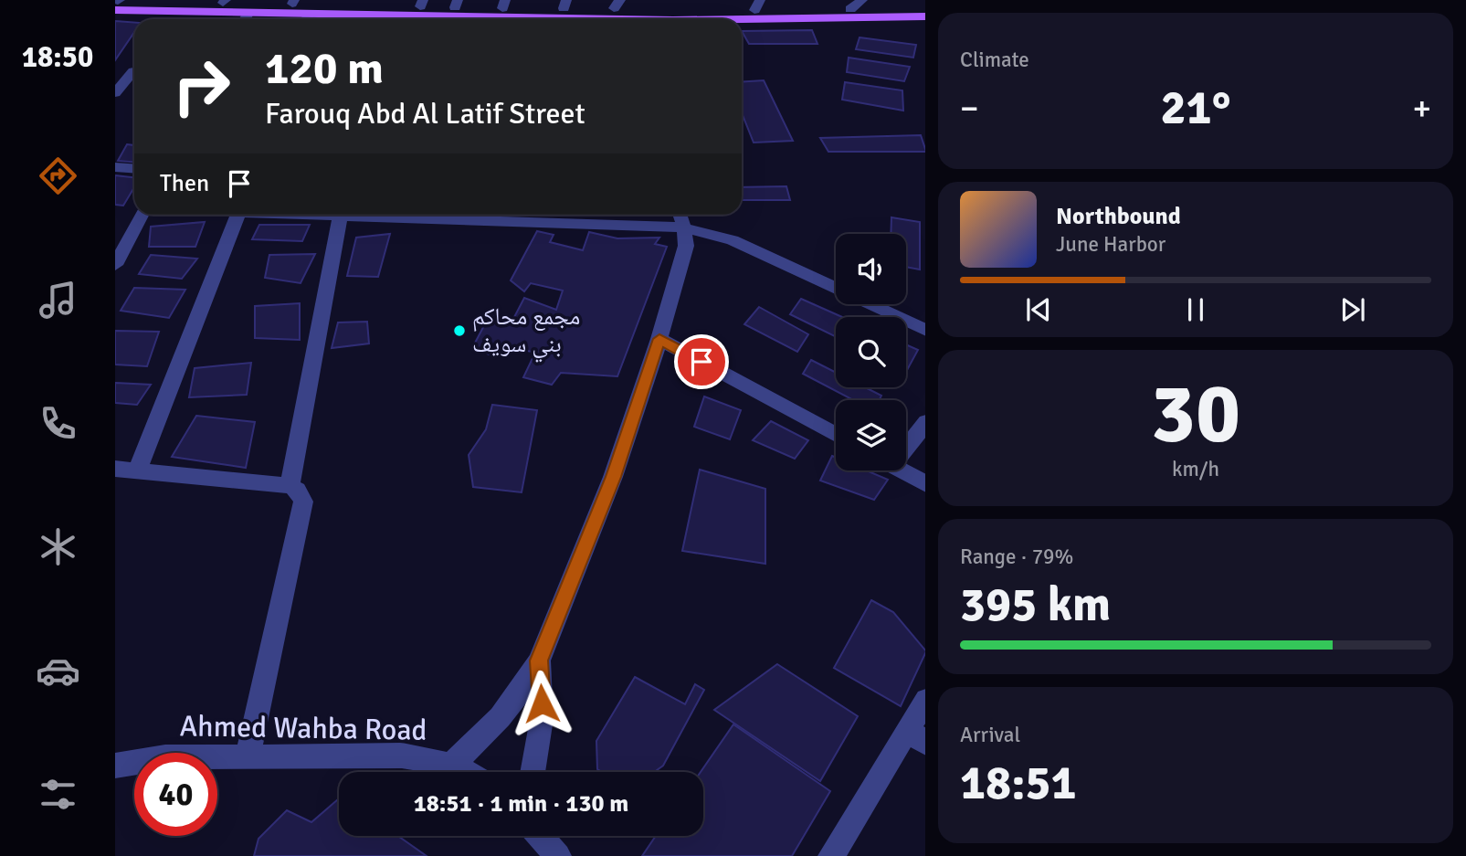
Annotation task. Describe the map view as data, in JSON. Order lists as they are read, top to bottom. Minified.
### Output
{"streets":{"street":["Ahmed Wahba Road"]},"places":["مجمع محاكم بني سويف"],"page":{"tabs":"18:50","tile":["Climate",["30","km/h"],["Range · 79%","395 km"],["Arrival","18:51"]],"turn":["120 m","Farouq Abd Al Latif Street"],"heat":["−","21°","+"],"then":"Then","song":["Northbound","June Harbor"],"limit":"40","trip":"18:51 · 1 min · 130 m"}}
